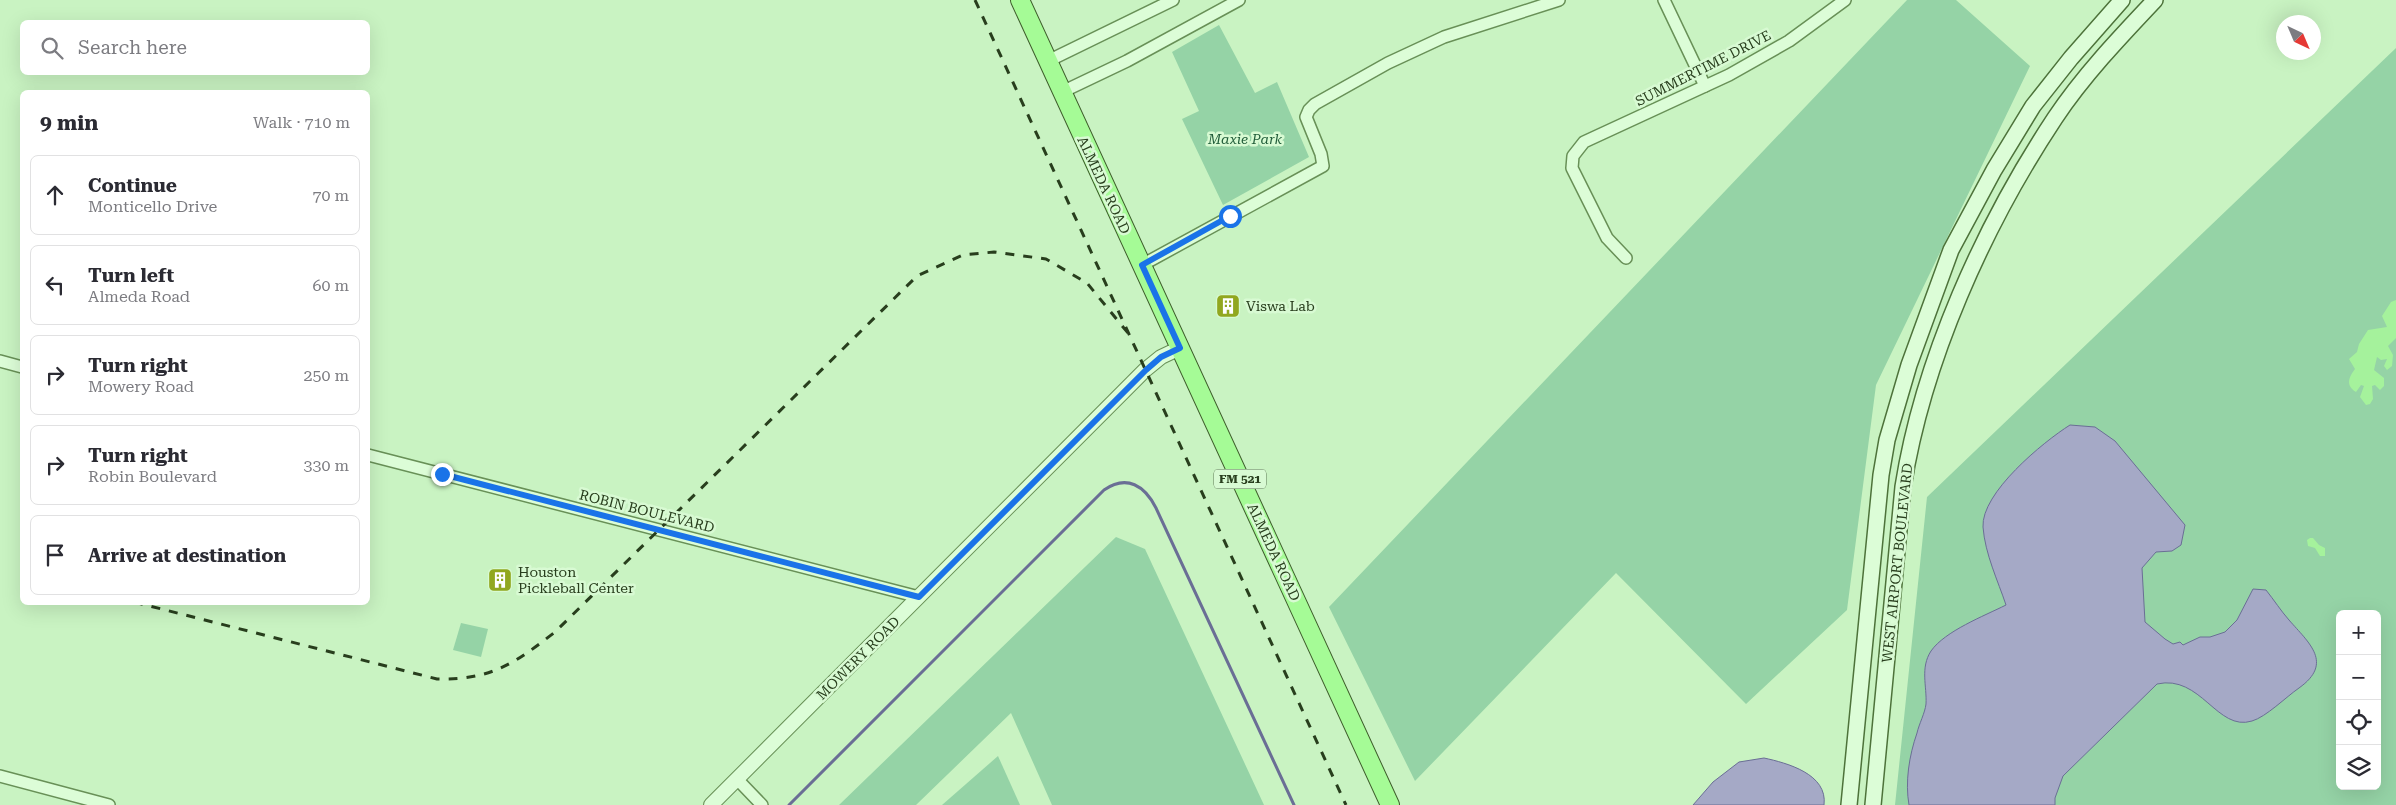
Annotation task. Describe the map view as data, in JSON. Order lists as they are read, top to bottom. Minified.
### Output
{"streets":{"main road":["ALMEDA ROAD","FM 521","WEST AIRPORT BOULEVARD"],"street":["SUMMERTIME DRIVE","ROBIN BOULEVARD","MOWERY ROAD"]},"crossings":[["ALMEDA ROAD","MOWERY ROAD"],["ROBIN BOULEVARD","MOWERY ROAD"]],"parks":["Maxie Park"],"places":{"building":["Viswa Lab","Houston Pickleball Center"]},"north":"bottom right","page":{"search":"Search here","heading":["9 min","Walk · 710 m"],"list":[["Continue","Monticello Drive","70 m"],["Turn left","Almeda Road","60 m"],["Turn right","Mowery Road","250 m"],["Turn right","Robin Boulevard","330 m"],"Arrive at destination"],"map_buttons":["+","−"]}}
